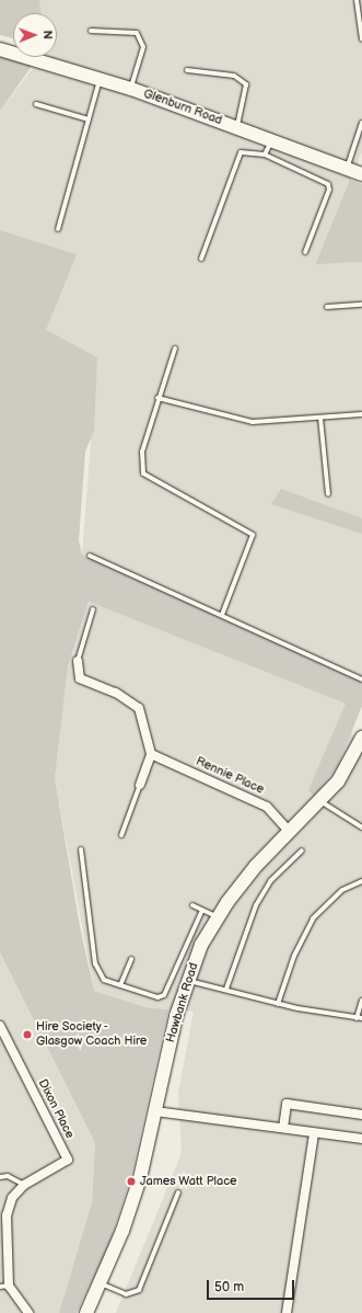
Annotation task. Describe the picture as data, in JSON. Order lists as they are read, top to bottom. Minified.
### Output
{"streets":{"street":["Glenburn Road","Rennie Place","Hawbank Road","Dixon Place"]},"crossings":[["Rennie Place","Hawbank Road"]],"places":["Hire Society - Glasgow Coach Hire","James Watt Place"],"scale_bar":"50 m","north":"right"}
